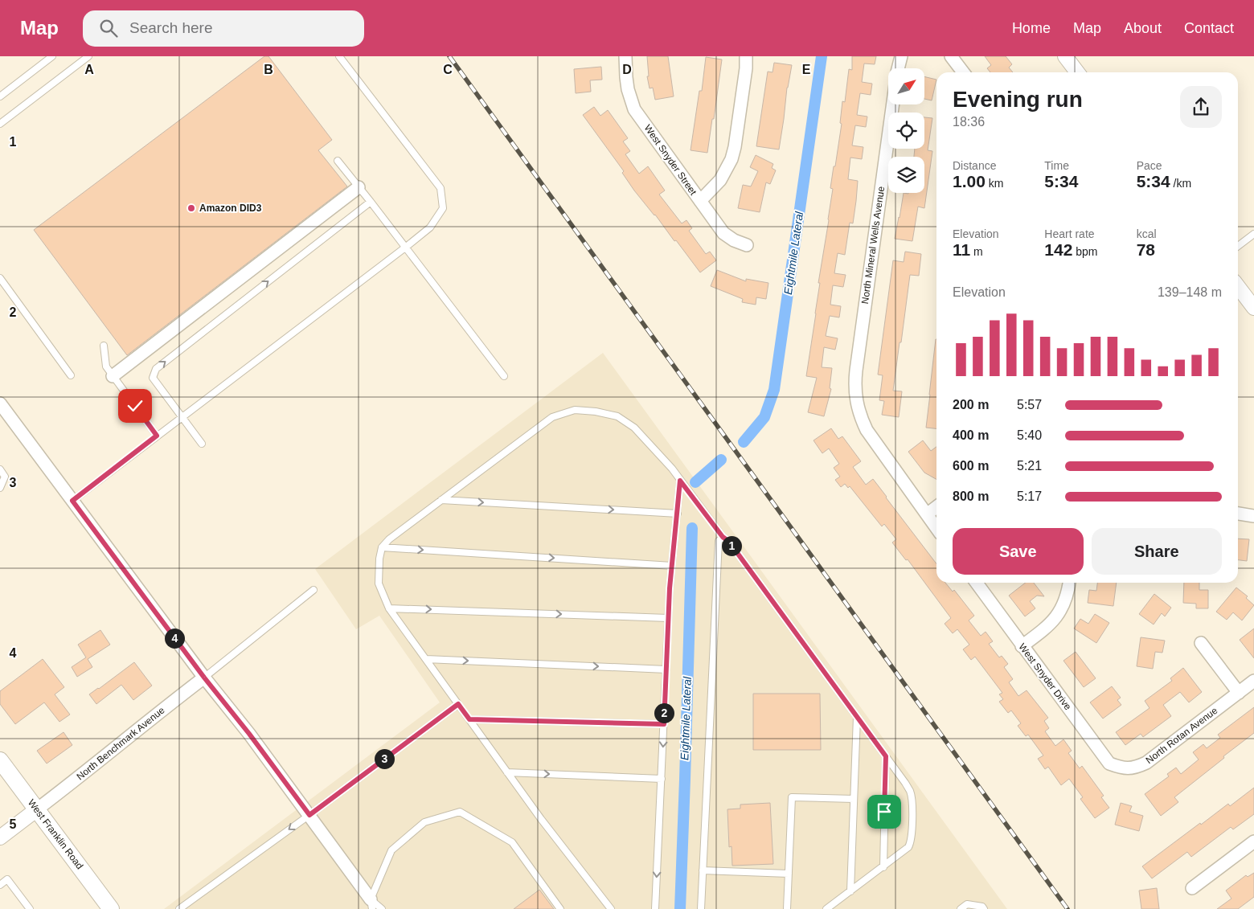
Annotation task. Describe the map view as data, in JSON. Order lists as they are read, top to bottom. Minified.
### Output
{"streets":{"main road":["West Franklin Road"],"street":["West Snyder Street","North Mineral Wells Avenue","West Snyder Drive","North Rotan Avenue","North Benchmark Avenue"]},"crossings":[["West Snyder Drive","North Rotan Avenue"],["North Benchmark Avenue","West Franklin Road"]],"water":["Eightmile Lateral"],"places":["Amazon DID3"],"north":"top right","page":{"header":"Map","search":"Search here","nav":["Home","Map","About","Contact"],"heading":["Evening run","18:36"],"stats":[["Distance","1.00 km"],["Time","5:34"],["Pace","5:34 /km"],["Elevation","11 m"],["Heart rate","142 bpm"],["kcal","78"]],"chart":["Elevation","139–148 m"],"list":[{"name":"200 m","note":"5:57"},{"name":"400 m","note":"5:40"},{"name":"600 m","note":"5:21"},{"name":"800 m","note":"5:17"}],"buttons":["Save","Share"],"pins":["1","4","2","3"]},"grid":{"columns":["A","B","C","D","E"],"rows":["1","2","3","4","5"]}}
